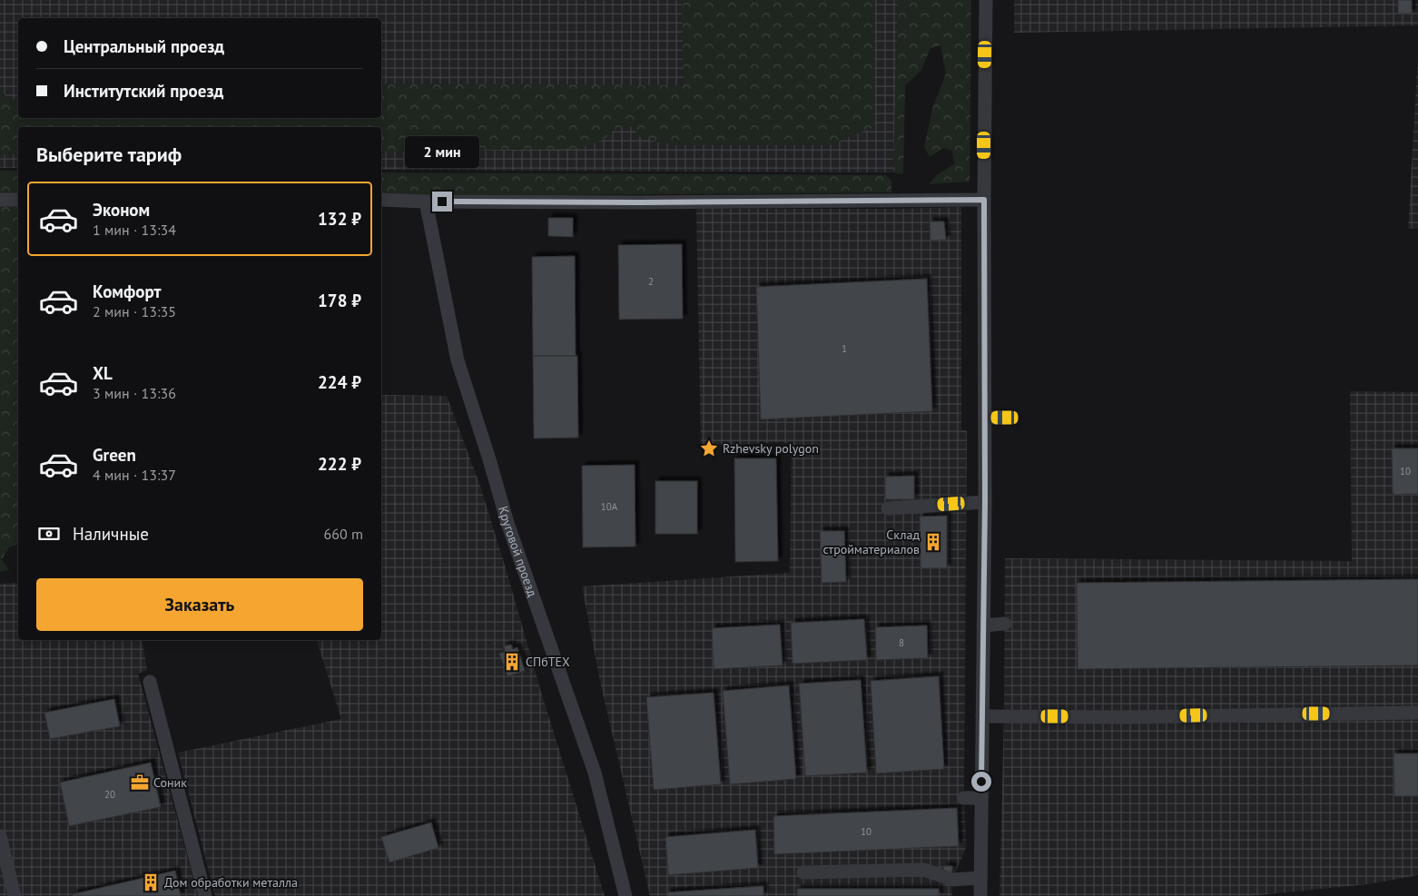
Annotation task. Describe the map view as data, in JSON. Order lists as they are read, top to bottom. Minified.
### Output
{"streets":{"street":["Круговой проезд"]},"places":{"place":["Rzhevsky polygon"],"building":["Склад стройматериалов","СПбТЕХ","Дом обработки металла"],"office":["Соник"]},"house_numbers":["2","1","10","10А","8","20","10"],"page":{"banner":["Центральный проезд","Институтский проезд"],"heading":"Выберите тариф","bubble":"2 мин","list":[{"name":"Эконом","note":"1 мин · 13:34","value":"132 ₽"},{"name":"Комфорт","note":"2 мин · 13:35","value":"178 ₽"},{"name":"XL","note":"3 мин · 13:36","value":"224 ₽"},{"name":"Green","note":"4 мин · 13:37","value":"222 ₽"}],"pay":["Наличные","660 m"],"buttons":"Заказать"}}
